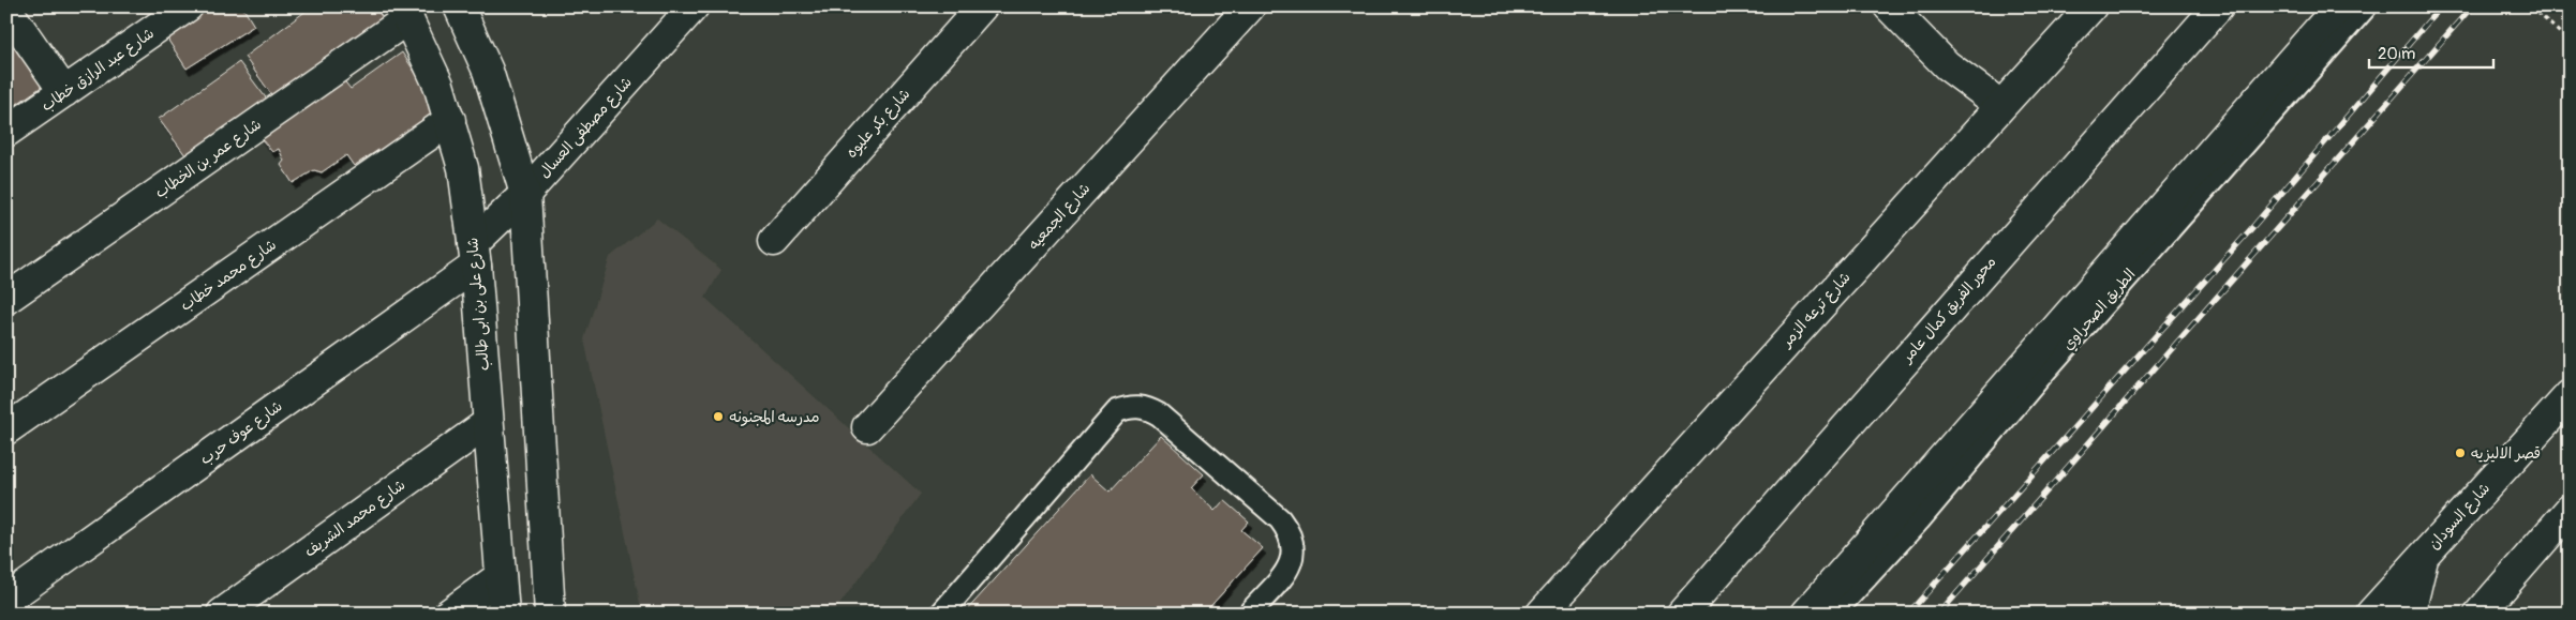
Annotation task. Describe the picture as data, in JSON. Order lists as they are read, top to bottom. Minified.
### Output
{"streets":{"main road":["شارع عبد الرازق خطاب","شارع بكر عليوه","شارع مصطفى العسال","شارع عمر بن الخطاب","شارع الجمعيه","شارع محمد خطاب","شارع على بن ابى طالب","شارع ترعه الزمر","محور الفريق كمال عامر","شارع عوف حرب","شارع السودان","شارع محمد الشريف"],"lane":["الطريق الصحراوي"]},"crossings":[["شارع مصطفى العسال","شارع على بن ابى طالب"],["شارع مصطفى العسال","شارع عوف حرب"],["شارع عمر بن الخطاب","شارع على بن ابى طالب"],["شارع محمد خطاب","شارع على بن ابى طالب"],["شارع على بن ابى طالب","شارع عوف حرب"],["شارع على بن ابى طالب","شارع محمد الشريف"]],"places":["مدرسه المجنونه","قصر الاليزيه"],"scale_bar":"20 m"}
